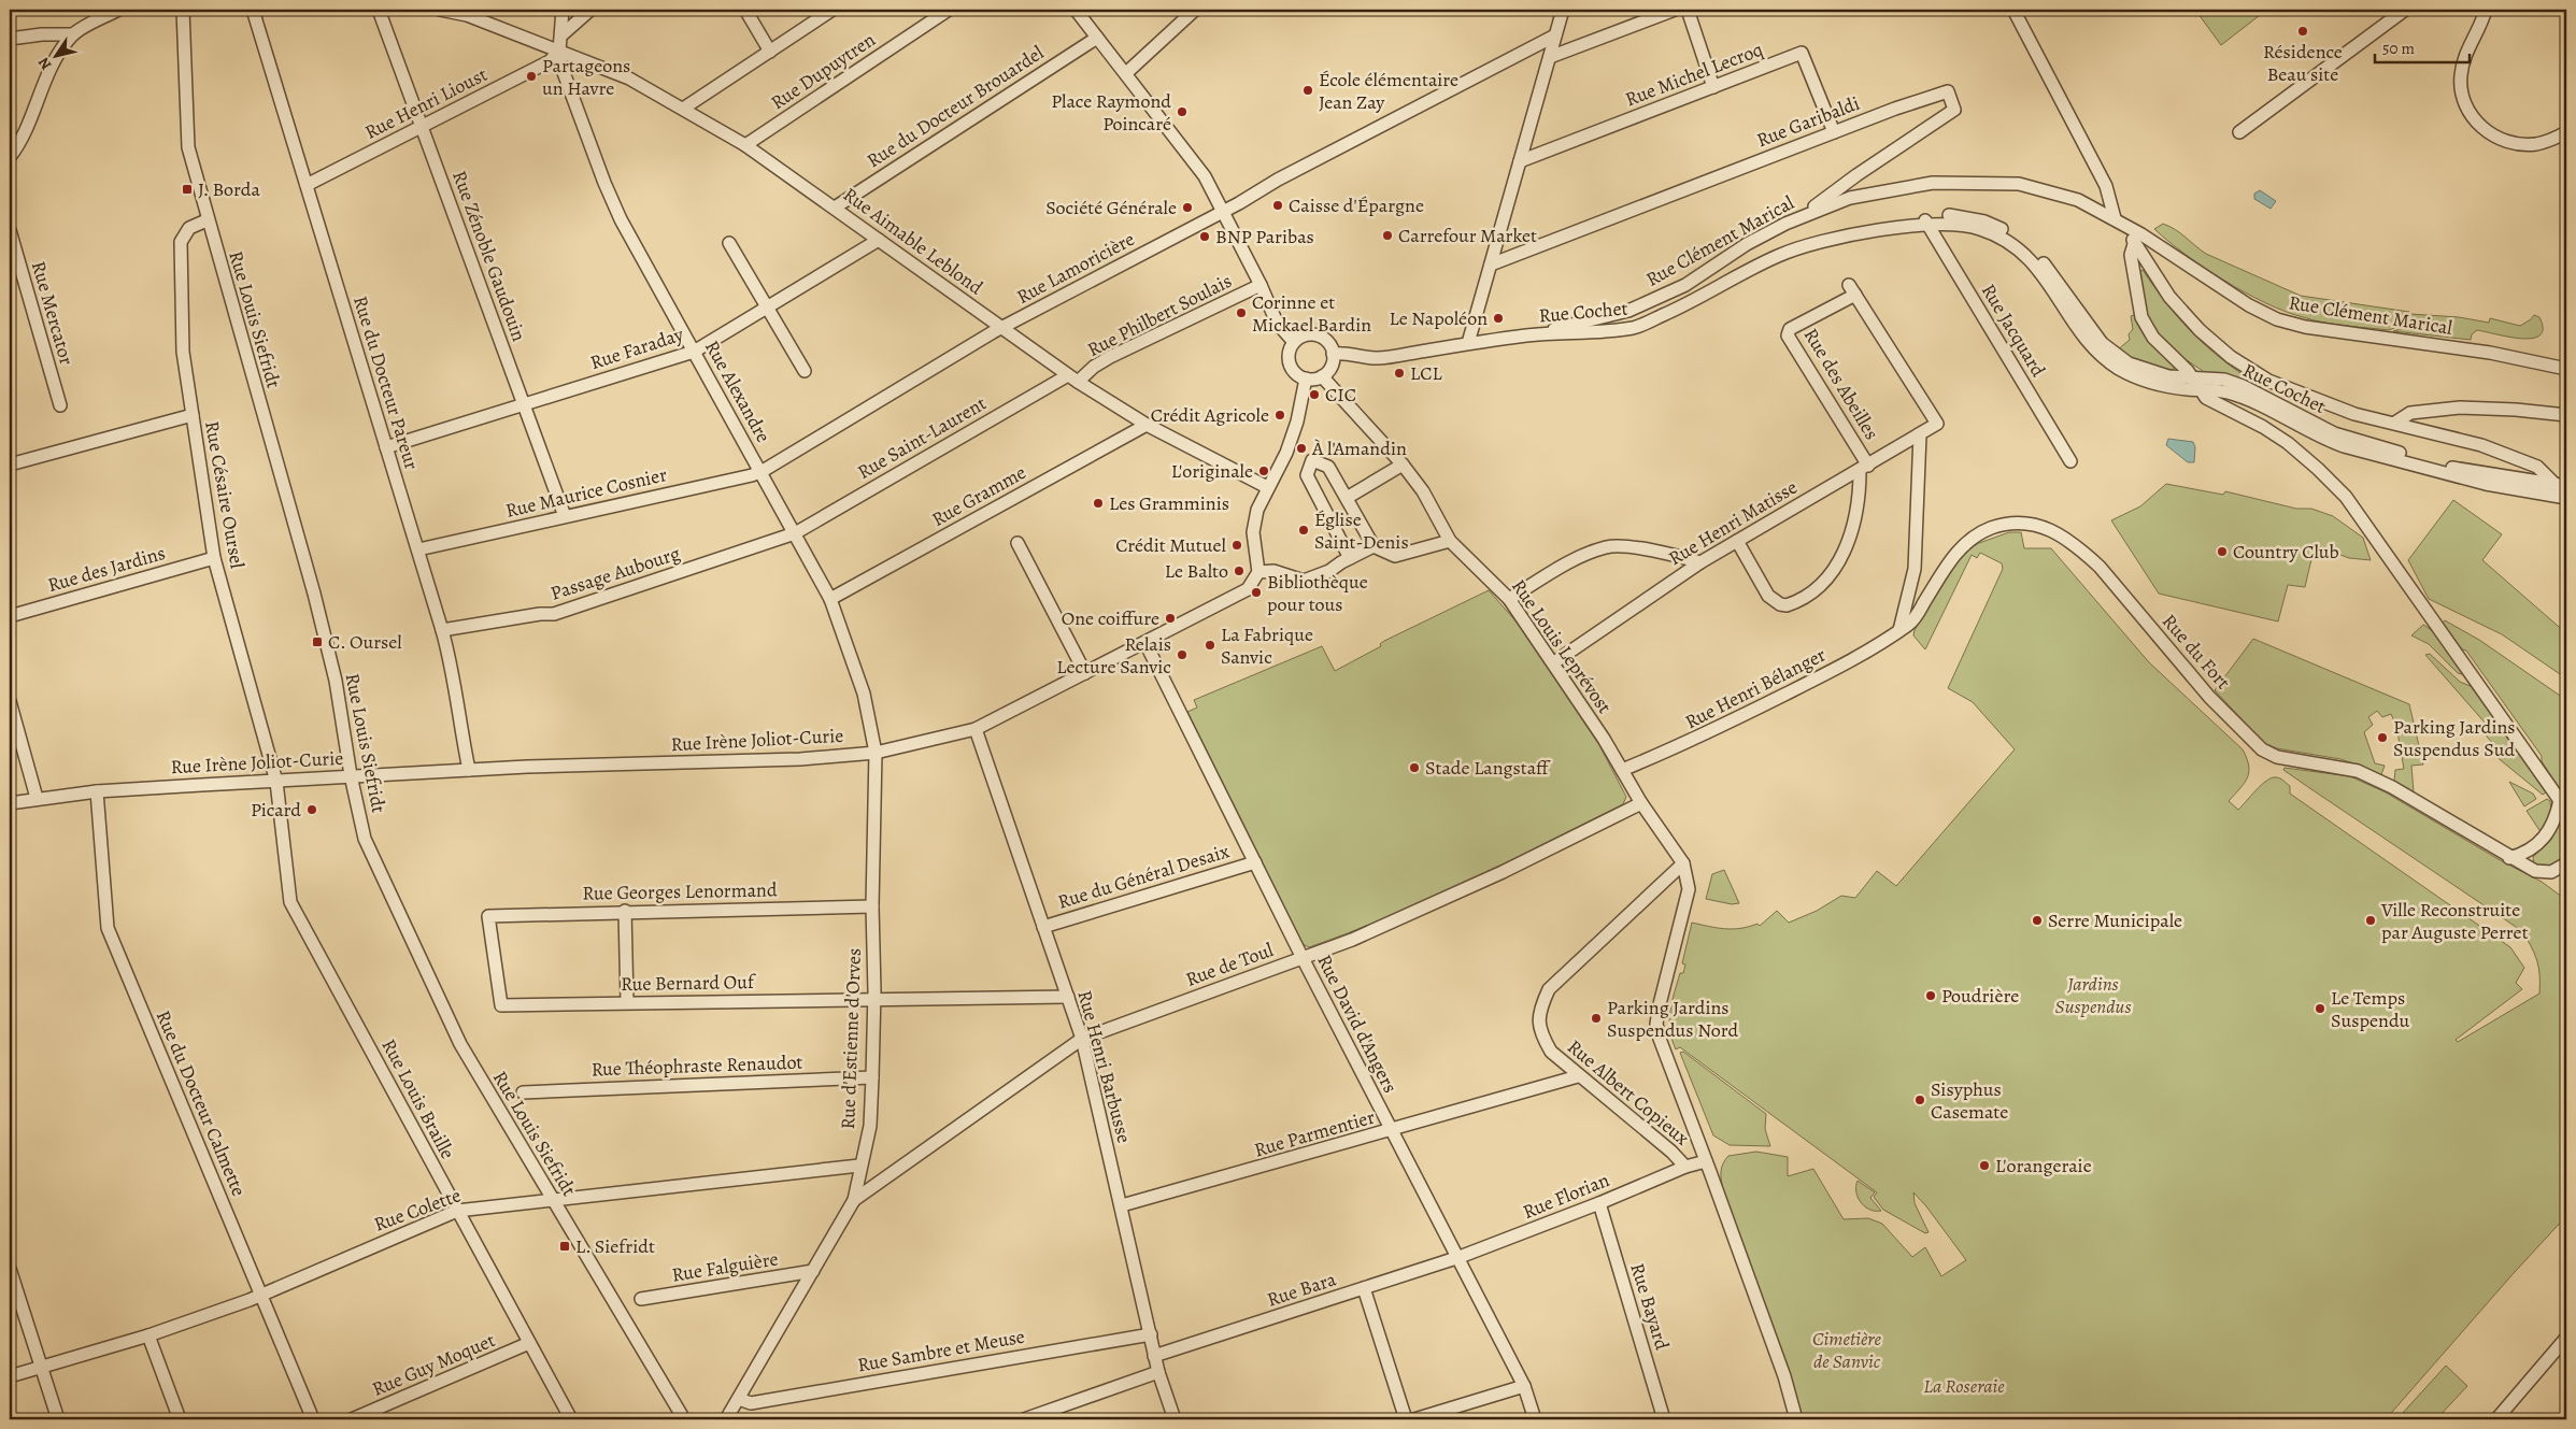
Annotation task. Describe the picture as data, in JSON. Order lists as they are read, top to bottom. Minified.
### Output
{"streets":{"street":["Rue Dupuytren","Rue Michel Lecroq","Rue Henri Lioust","Rue du Docteur Brouardel","Rue Garibaldi","Rue Aimable Leblond","Rue Clément Marical","Rue Zénoble Gaudouin","Rue Lamoricière","Rue Cochet","Rue Mercator","Rue Philbert Soulais","Rue Louis Siefridt","Rue Jacquard","Rue Faraday","Rue du Docteur Pareur","Rue des Abeilles","Rue Alexandre","Rue Saint-Laurent","Rue Maurice Cosnier","Rue Césaire Oursel","Rue Gramme","Rue Henri Matisse","Rue des Jardins","Passage Aubourg","Rue Louis Leprévost","Rue du Fort","Rue Henri Bélanger","Rue Irène Joliot-Curie","Rue du Général Desaix","Rue Georges Lenormand","Rue de Toul","Rue Bernard Ouf","Rue David d'Angers","Rue d'Estienne d'Orves","Rue Théophraste Renaudot","Rue Henri Barbusse","Rue Albert Copieux","Rue Louis Braille","Rue du Docteur Calmette","Rue Parmentier","Rue Florian","Rue Colette","Rue Falguière","Rue Bara","Rue Bayard","Rue Sambre et Meuse","Rue Guy Moquet"]},"crossings":[["Rue Dupuytren","Rue Aimable Leblond"],["Rue Michel Lecroq","Rue Garibaldi"],["Rue Henri Lioust","Rue Aimable Leblond"],["Rue Henri Lioust","Rue Zénoble Gaudouin"],["Rue Henri Lioust","Rue du Docteur Pareur"],["Rue Henri Lioust","Rue Alexandre"],["Rue du Docteur Brouardel","Rue Aimable Leblond"],["Rue Garibaldi","Rue Clément Marical"],["Rue Aimable Leblond","Rue Lamoricière"],["Rue Aimable Leblond","Rue Philbert Soulais"],["Rue Aimable Leblond","Rue Faraday"],["Rue Aimable Leblond","Rue Alexandre"],["Rue Aimable Leblond","Rue Saint-Laurent"],["Rue Aimable Leblond","Rue Gramme"],["Rue Clément Marical","Rue Cochet"],["Rue Zénoble Gaudouin","Rue Faraday"],["Rue Zénoble Gaudouin","Rue Maurice Cosnier"],["Rue Lamoricière","Rue Alexandre"],["Rue Lamoricière","Rue Maurice Cosnier"],["Rue Cochet","Rue Jacquard"],["Rue Cochet","Rue Louis Leprévost"],["Rue Philbert Soulais","Rue Saint-Laurent"],["Rue Louis Siefridt","Rue Césaire Oursel"],["Rue Louis Siefridt","Rue Irène Joliot-Curie"],["Rue Louis Siefridt","Rue Colette"],["Rue Faraday","Rue du Docteur Pareur"],["Rue Faraday","Rue Alexandre"],["Rue du Docteur Pareur","Rue Maurice Cosnier"],["Rue du Docteur Pareur","Passage Aubourg"],["Rue du Docteur Pareur","Rue Irène Joliot-Curie"],["Rue des Abeilles","Rue Henri Matisse"],["Rue Alexandre","Rue Saint-Laurent"],["Rue Alexandre","Rue Maurice Cosnier"],["Rue Alexandre","Rue Gramme"],["Rue Alexandre","Passage Aubourg"],["Rue Alexandre","Rue Irène Joliot-Curie"],["Rue Alexandre","Rue d'Estienne d'Orves"],["Rue Saint-Laurent","Passage Aubourg"],["Rue Césaire Oursel","Rue des Jardins"],["Rue Césaire Oursel","Rue Irène Joliot-Curie"],["Rue Césaire Oursel","Rue Louis Braille"],["Rue Henri Matisse","Rue Louis Leprévost"],["Rue Louis Leprévost","Rue Henri Bélanger"],["Rue Louis Leprévost","Rue Albert Copieux"],["Rue du Fort","Rue Henri Bélanger"],["Rue Henri Bélanger","Rue Albert Copieux"],["Rue Irène Joliot-Curie","Rue David d'Angers"],["Rue Irène Joliot-Curie","Rue d'Estienne d'Orves"],["Rue Irène Joliot-Curie","Rue Henri Barbusse"],["Rue Irène Joliot-Curie","Rue Louis Braille"],["Rue Irène Joliot-Curie","Rue du Docteur Calmette"],["Rue du Général Desaix","Rue David d'Angers"],["Rue du Général Desaix","Rue Henri Barbusse"],["Rue Georges Lenormand","Rue Bernard Ouf"],["Rue Georges Lenormand","Rue d'Estienne d'Orves"],["Rue de Toul","Rue David d'Angers"],["Rue de Toul","Rue d'Estienne d'Orves"],["Rue de Toul","Rue Henri Barbusse"],["Rue de Toul","Rue Albert Copieux"],["Rue Bernard Ouf","Rue d'Estienne d'Orves"],["Rue Bernard Ouf","Rue Henri Barbusse"],["Rue David d'Angers","Rue Parmentier"],["Rue David d'Angers","Rue Florian"],["Rue David d'Angers","Rue Bara"],["Rue d'Estienne d'Orves","Rue Théophraste Renaudot"],["Rue d'Estienne d'Orves","Rue Colette"],["Rue d'Estienne d'Orves","Rue Falguière"],["Rue d'Estienne d'Orves","Rue Sambre et Meuse"],["Rue Henri Barbusse","Rue Parmentier"],["Rue Henri Barbusse","Rue Bara"],["Rue Henri Barbusse","Rue Sambre et Meuse"],["Rue Albert Copieux","Rue Parmentier"],["Rue Albert Copieux","Rue Florian"],["Rue Louis Braille","Rue Colette"],["Rue Louis Braille","Rue Guy Moquet"],["Rue du Docteur Calmette","Rue Colette"],["Rue Florian","Rue Bara"],["Rue Florian","Rue Bayard"]],"parks":["Jardins Suspendus","Cimetière de Sanvic","La Roseraie"],"places":{"other":["Résidence Beau site","Partageons un Havre","École élémentaire Jean Zay","Place Raymond Poincaré","Caisse d'Épargne","Société Générale","Carrefour Market","BNP Paribas","Corinne et Mickael Bardin","Le Napoléon","LCL","CIC","Crédit Agricole","À l'Amandin","L'originale","Les Gramminis","Église Saint-Denis","Crédit Mutuel","Country Club","Le Balto","Bibliothèque pour tous","One coiffure","La Fabrique Sanvic","Relais Lecture Sanvic","Parking Jardins Suspendus Sud","Stade Langstaff","Picard","Serre Municipale","Ville Reconstruite par Auguste Perret","Poudrière","Le Temps Suspendu","Parking Jardins Suspendus Nord","Sisyphus Casemate","L'orangeraie"],"transit":["J. Borda","C. Oursel","L. Siefridt"]},"scale_bar":"50 m","north":"bottom left"}
